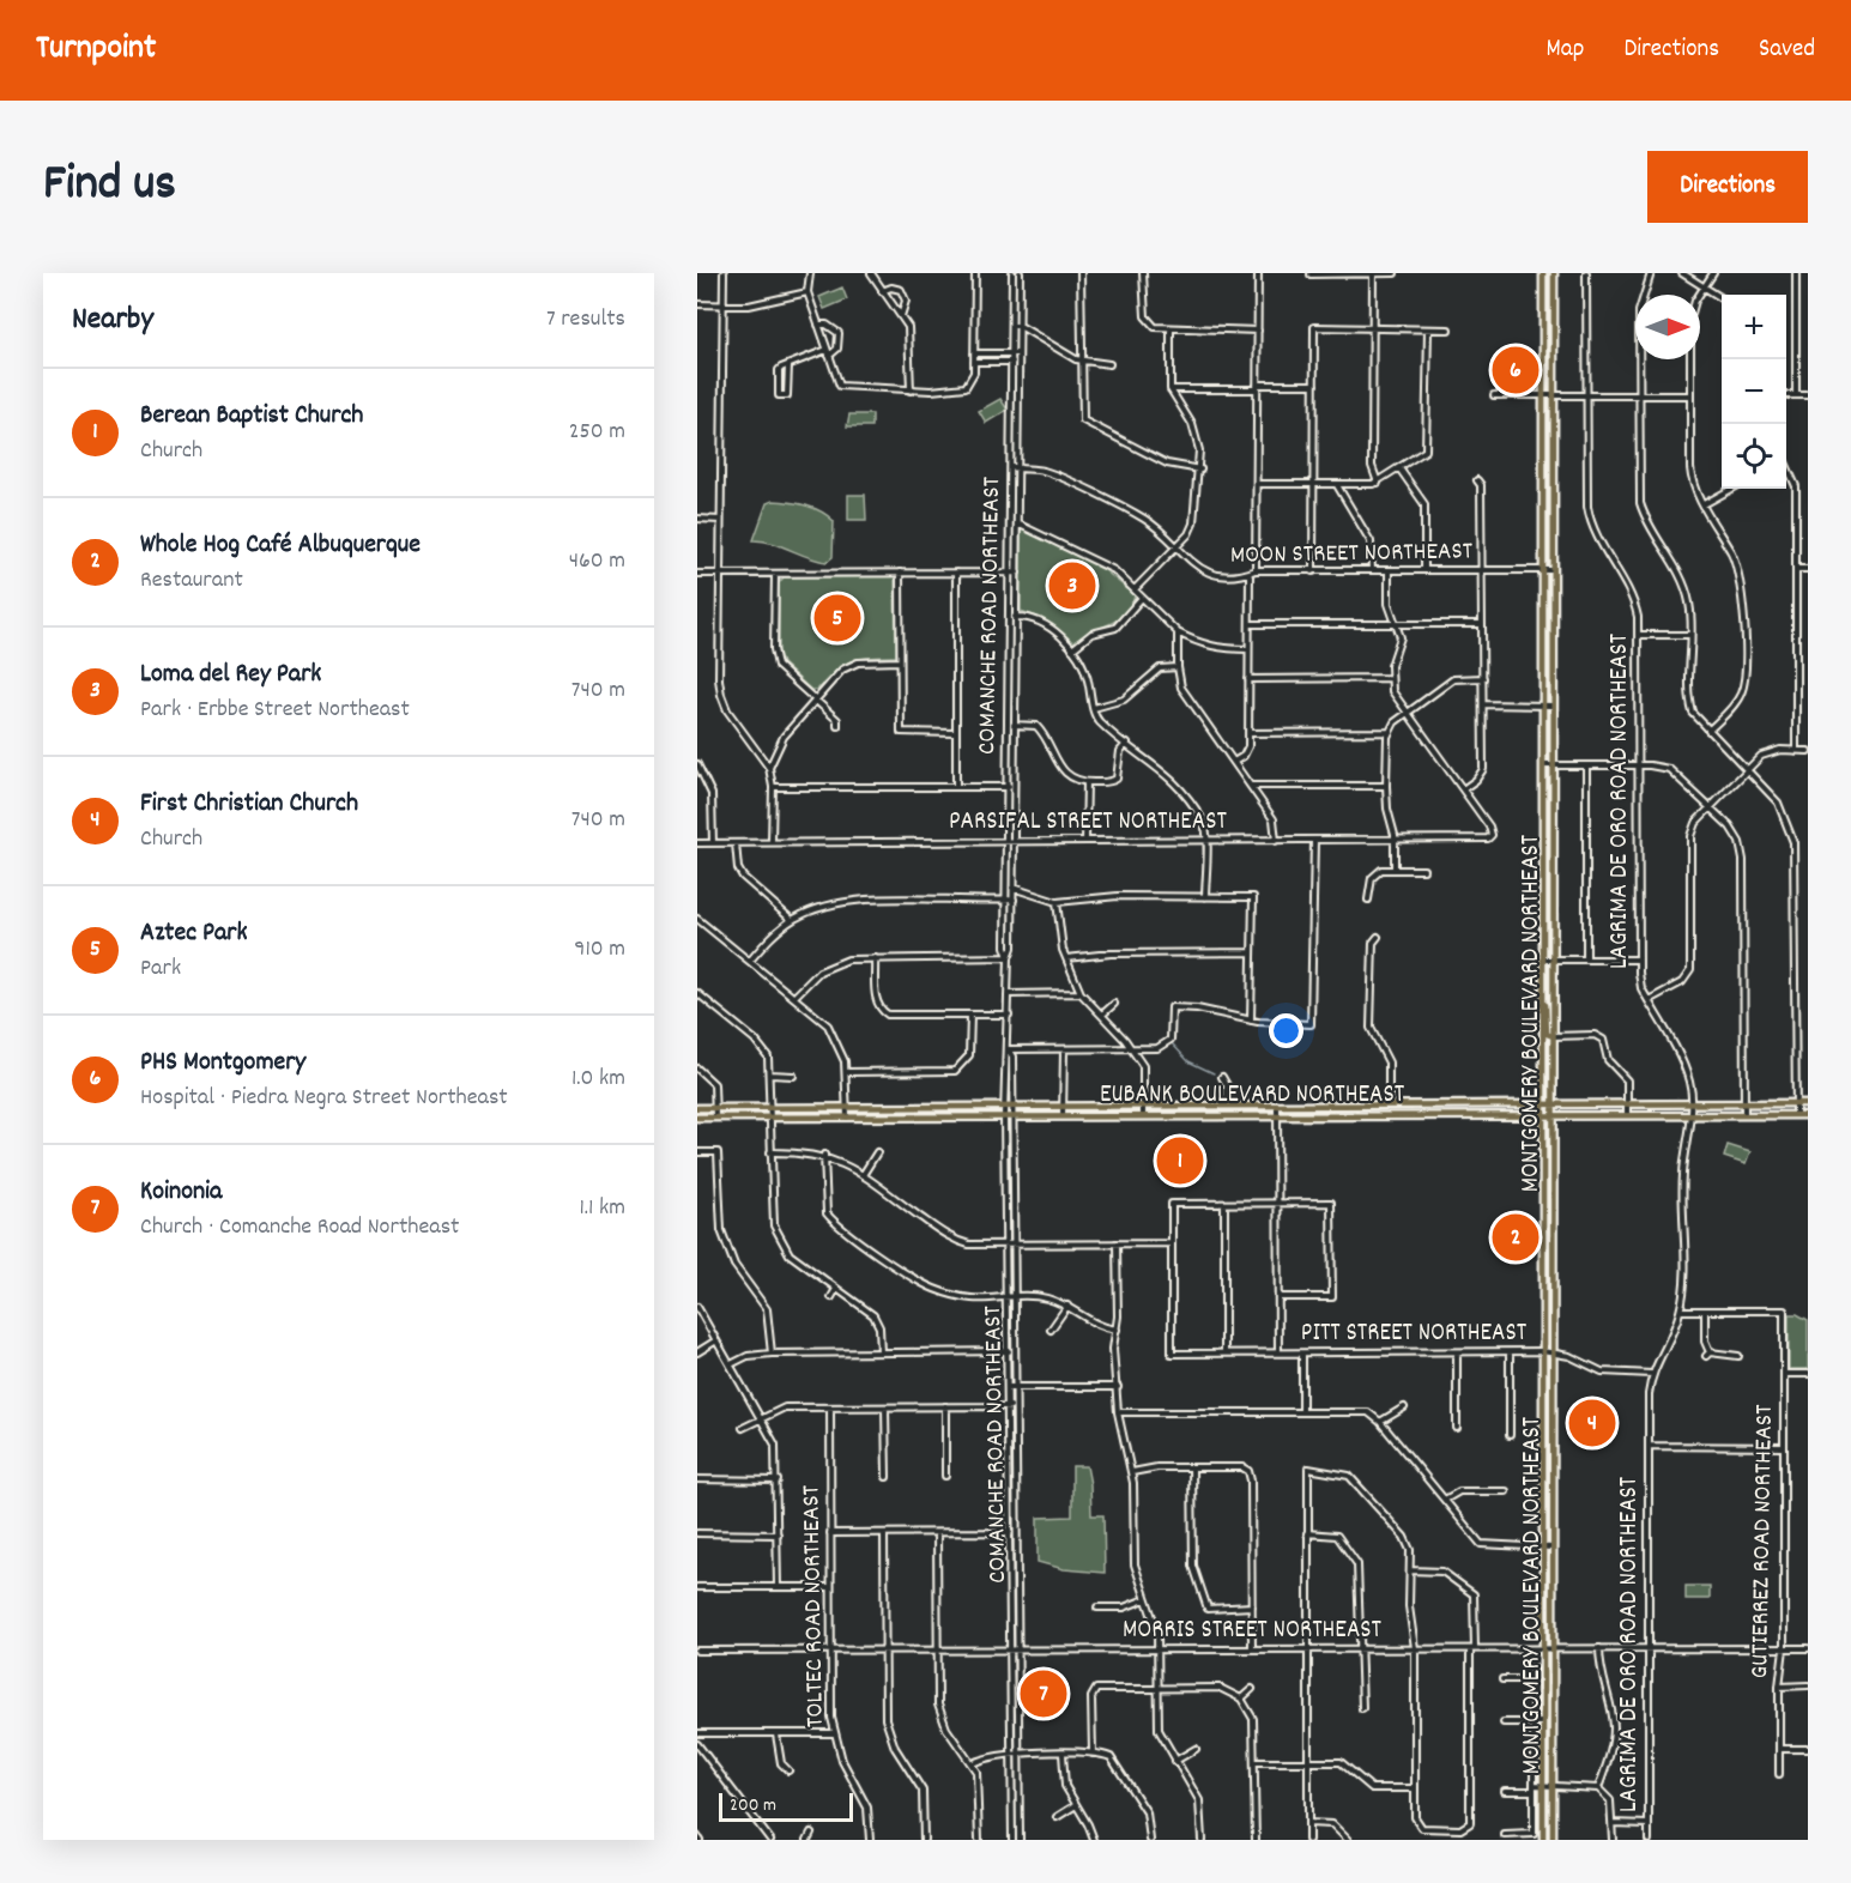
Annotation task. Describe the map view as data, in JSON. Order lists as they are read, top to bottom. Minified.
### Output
{"streets":{"main road":["MONTGOMERY BOULEVARD NORTHEAST","EUBANK BOULEVARD NORTHEAST"],"street":["MOON STREET NORTHEAST","COMANCHE ROAD NORTHEAST","LAGRIMA DE ORO ROAD NORTHEAST","PARSIFAL STREET NORTHEAST","PITT STREET NORTHEAST","GUTIERREZ ROAD NORTHEAST","TOLTEC ROAD NORTHEAST","MORRIS STREET NORTHEAST"]},"crossings":[["MOON STREET NORTHEAST","COMANCHE ROAD NORTHEAST"],["MOON STREET NORTHEAST","MONTGOMERY BOULEVARD NORTHEAST"],["COMANCHE ROAD NORTHEAST","PARSIFAL STREET NORTHEAST"],["COMANCHE ROAD NORTHEAST","EUBANK BOULEVARD NORTHEAST"],["COMANCHE ROAD NORTHEAST","MORRIS STREET NORTHEAST"],["LAGRIMA DE ORO ROAD NORTHEAST","EUBANK BOULEVARD NORTHEAST"],["LAGRIMA DE ORO ROAD NORTHEAST","PITT STREET NORTHEAST"],["LAGRIMA DE ORO ROAD NORTHEAST","MORRIS STREET NORTHEAST"],["MONTGOMERY BOULEVARD NORTHEAST","EUBANK BOULEVARD NORTHEAST"],["MONTGOMERY BOULEVARD NORTHEAST","PITT STREET NORTHEAST"],["MONTGOMERY BOULEVARD NORTHEAST","MORRIS STREET NORTHEAST"],["GUTIERREZ ROAD NORTHEAST","MORRIS STREET NORTHEAST"],["TOLTEC ROAD NORTHEAST","MORRIS STREET NORTHEAST"]],"scale_bar":"200 m","north":"right","page":{"header":"Turnpoint","nav":["Map","Directions","Saved"],"title":"Find us","buttons":"Directions","heading":["Nearby","7 results"],"map_buttons":["+","−"],"pins":["6","3","5","1","2","4","7"],"list":[{"mark":"1","name":"Berean Baptist Church","note":"Church","value":"250 m"},{"mark":"2","name":"Whole Hog Café Albuquerque","note":"Restaurant","value":"460 m"},{"mark":"3","name":"Loma del Rey Park","note":"Park · Erbbe Street Northeast","value":"740 m"},{"mark":"4","name":"First Christian Church","note":"Church","value":"740 m"},{"mark":"5","name":"Aztec Park","note":"Park","value":"910 m"},{"mark":"6","name":"PHS Montgomery","note":"Hospital · Piedra Negra Street Northeast","value":"1.0 km"},{"mark":"7","name":"Koinonia","note":"Church · Comanche Road Northeast","value":"1.1 km"}],"scale":"200 m"}}
